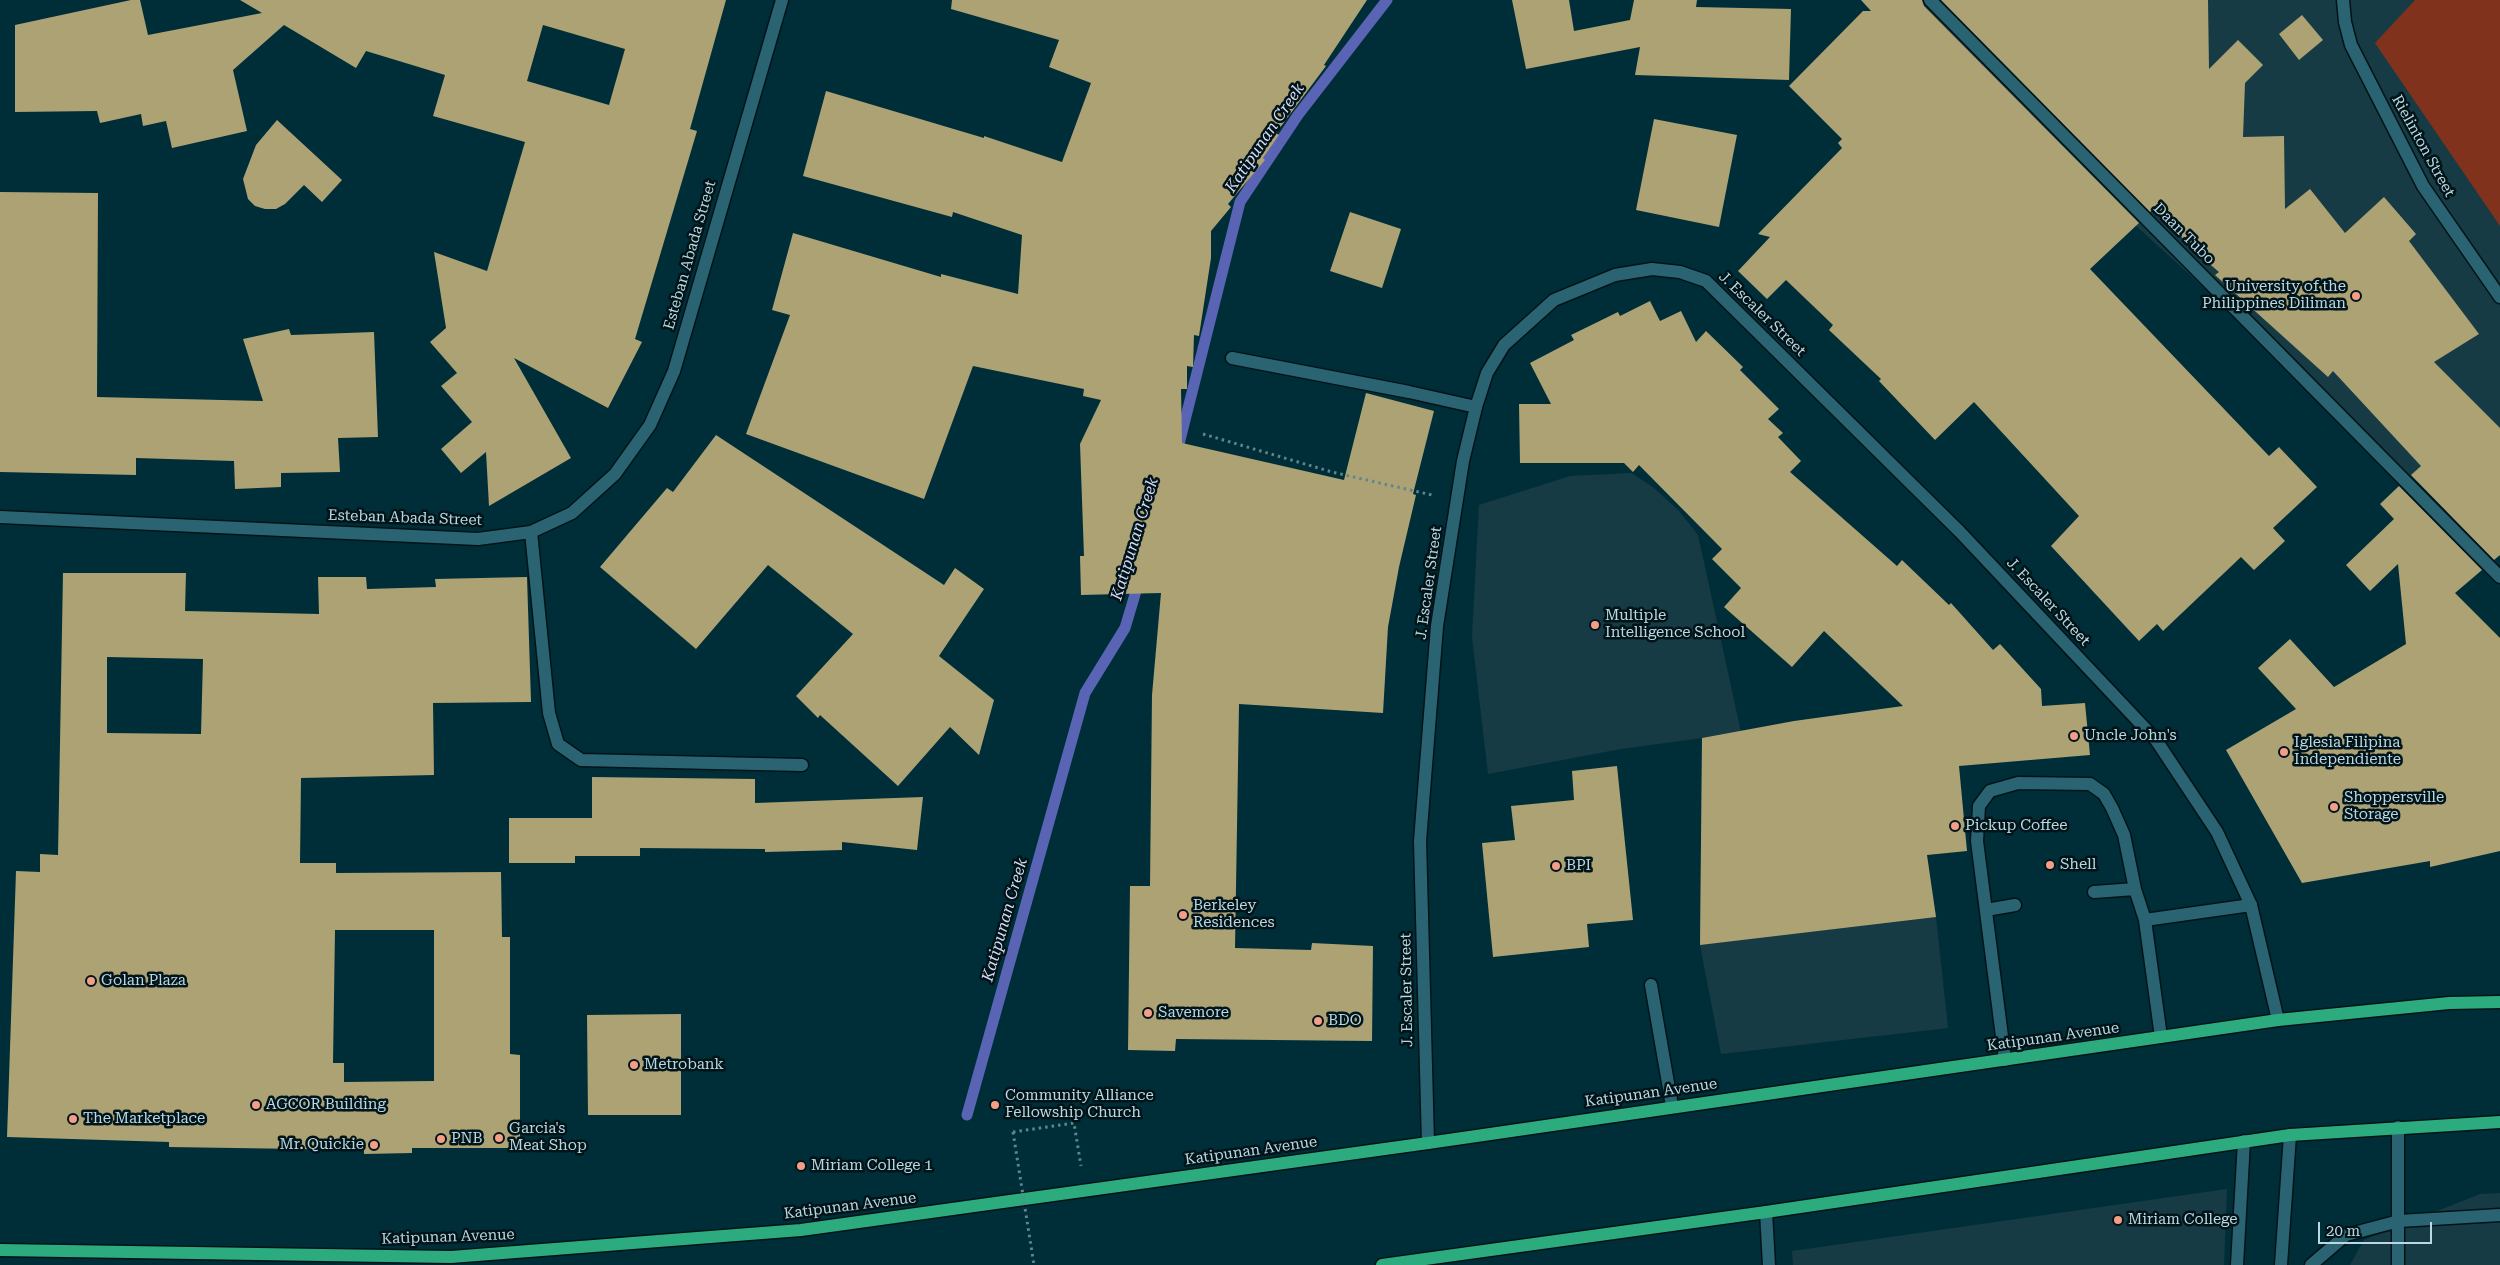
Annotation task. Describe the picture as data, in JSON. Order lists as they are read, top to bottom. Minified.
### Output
{"streets":{"main road":["Katipunan Avenue"],"street":["Rielinton Street","Daan Tubo","Esteban Abada Street","J. Escaler Street"]},"crossings":[["J. Escaler Street","Katipunan Avenue"]],"water":["Katipunan Creek"],"places":["University of the Philippines Diliman","Multiple Intelligence School","Uncle John's","Iglesia Filipina Independiente","Shoppersville Storage","Pickup Coffee","Shell","BPI","Berkeley Residences","Golan Plaza","Savemore","BDO","Metrobank","AGCOR Building","Community Alliance Fellowship Church","The Marketplace","Garcia's Meat Shop","PNB","Mr. Quickie","Miriam College 1","Miriam College"],"scale_bar":"20 m"}
